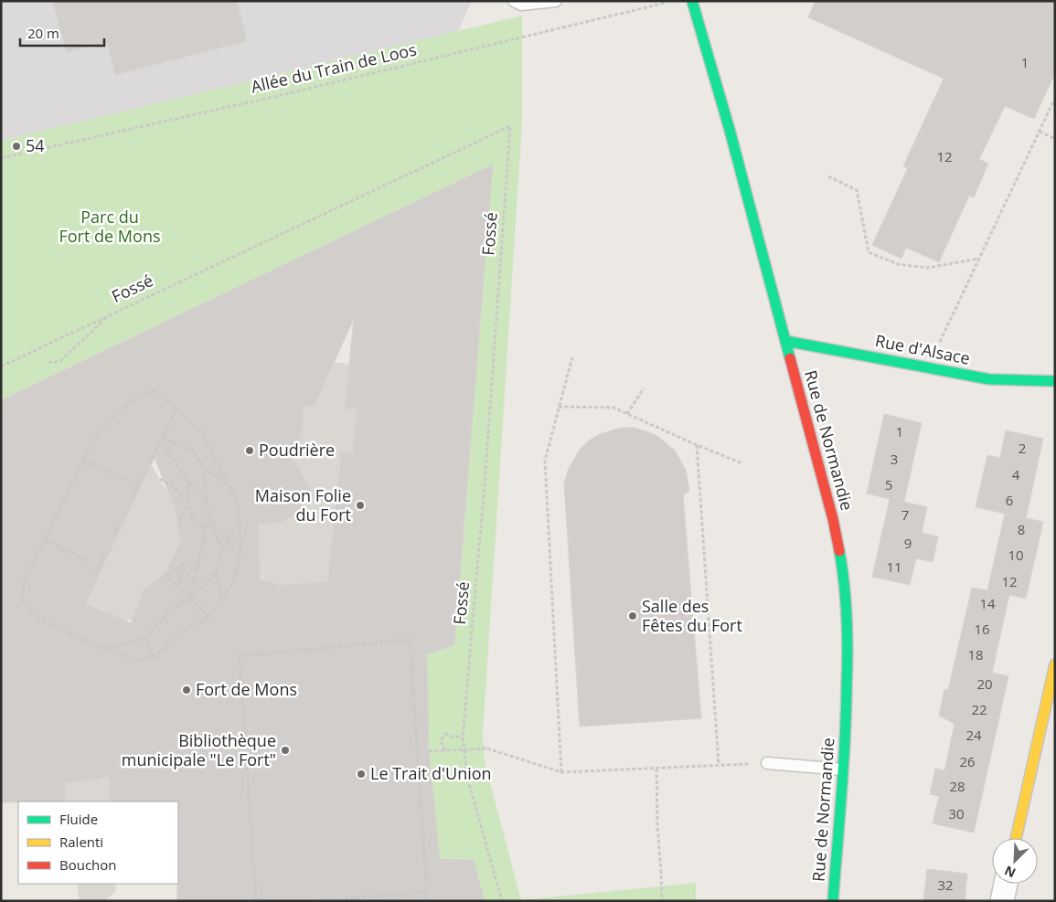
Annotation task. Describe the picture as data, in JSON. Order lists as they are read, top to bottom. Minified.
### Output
{"streets":{"street":["Rue d'Alsace","Rue de Normandie"],"path":["Allée du Train de Loos","Fossé"]},"crossings":[["Rue d'Alsace","Rue de Normandie"]],"parks":["Parc du Fort de Mons"],"places":["54","Poudrière","Maison Folie du Fort","Salle des Fêtes du Fort","Fort de Mons","Bibliothèque municipale \"Le Fort\"","Le Trait d'Union"],"house_numbers":["1","12","1","2","3","4","5","6","7","8","9","10","11","12","14","16","18","20","22","24","26","28","30","32"],"legend":["Fluide","Ralenti","Bouchon"],"scale_bar":"20 m","north":"bottom left"}
